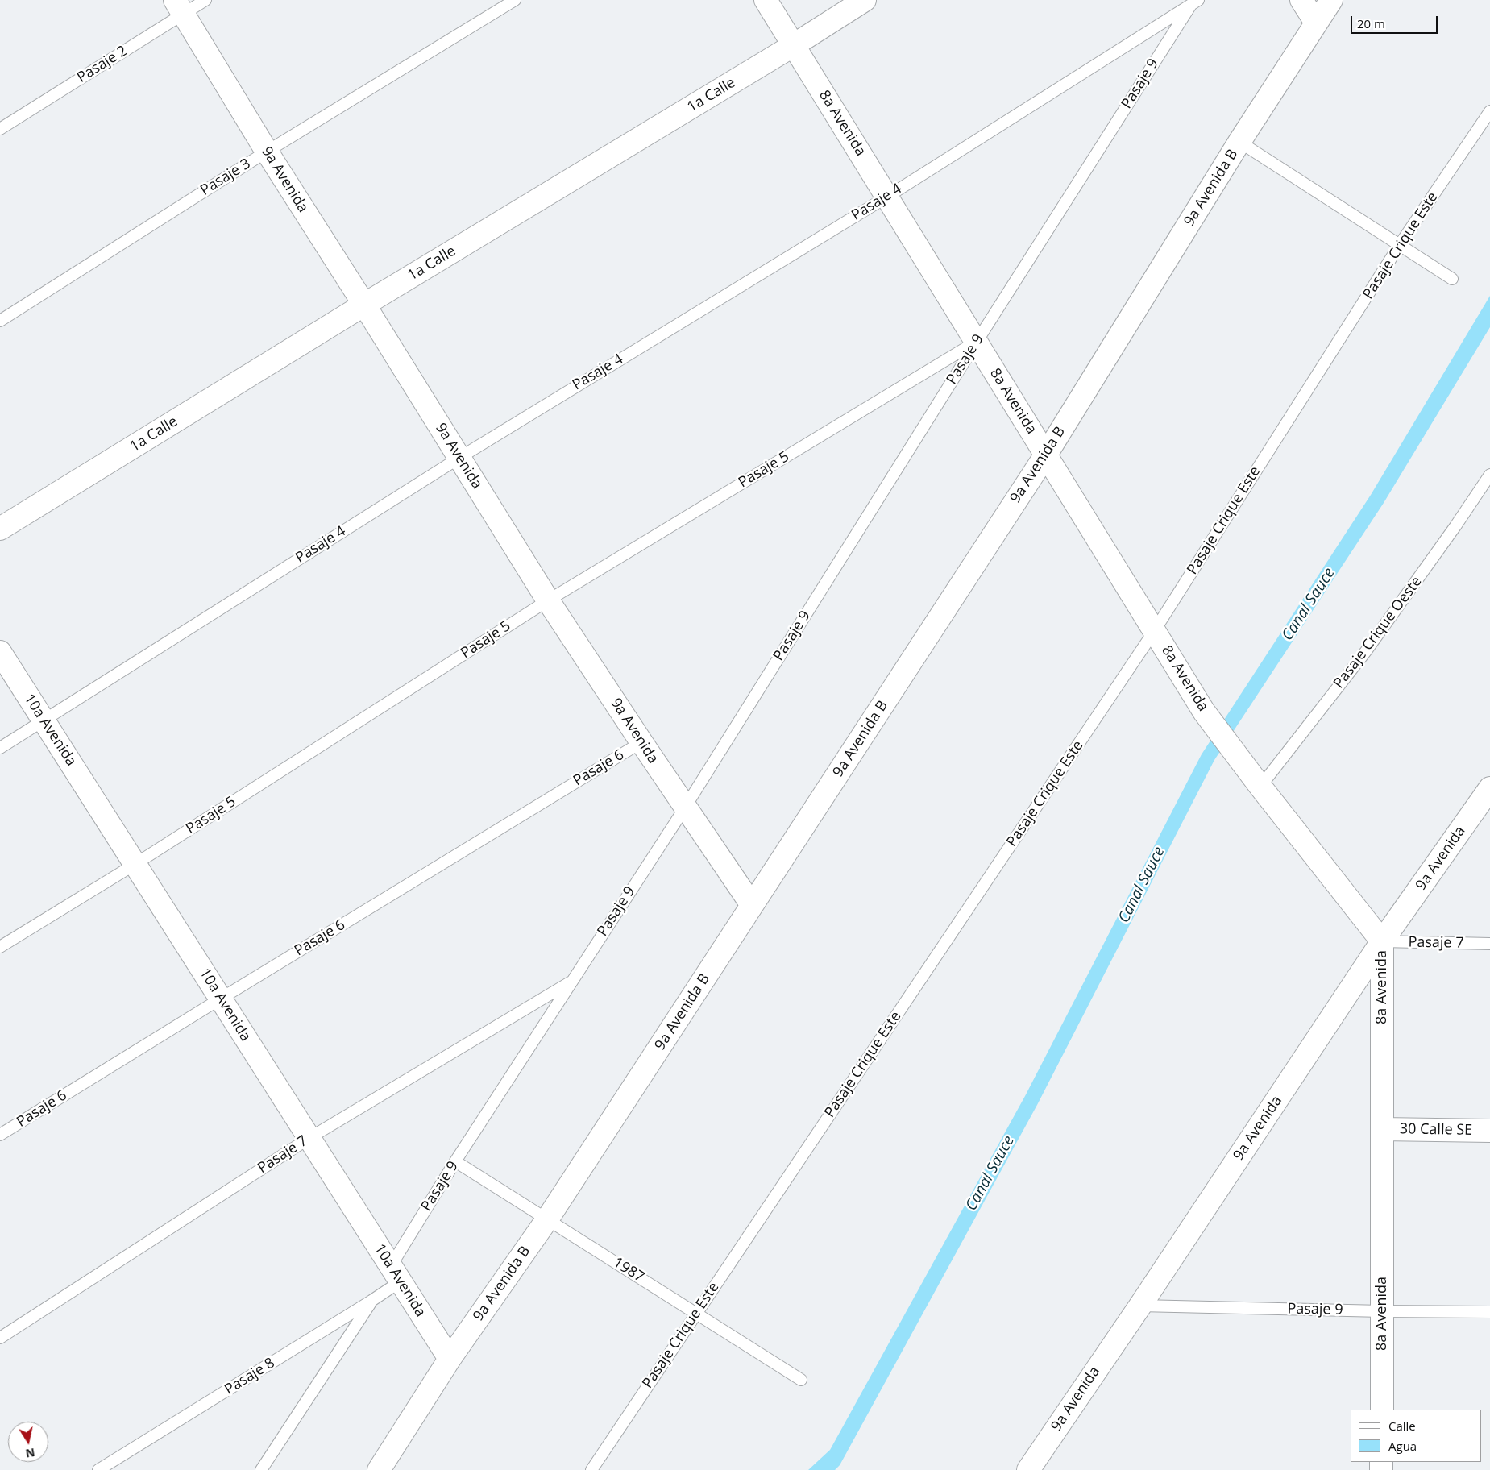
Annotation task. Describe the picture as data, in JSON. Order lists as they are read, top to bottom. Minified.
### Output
{"streets":{"street":["1a Calle","8a Avenida","9a Avenida","9a Avenida B","10a Avenida","30 Calle SE"],"lane":["Pasaje 2","Pasaje 9","Pasaje 3","Pasaje 4","Pasaje Crique Este","Pasaje 5","Pasaje Crique Oeste","Pasaje 6","Pasaje 7","1987","Pasaje 8"]},"crossings":[["Pasaje 2","9a Avenida"],["Pasaje 9","8a Avenida"],["Pasaje 9","9a Avenida"],["Pasaje 9","Pasaje 4"],["Pasaje 9","Pasaje 5"],["Pasaje 9","10a Avenida"],["Pasaje 9","Pasaje 7"],["Pasaje 9","1987"],["Pasaje 9","Pasaje 8"],["1a Calle","8a Avenida"],["1a Calle","9a Avenida"],["8a Avenida","9a Avenida"],["8a Avenida","9a Avenida B"],["8a Avenida","Pasaje 4"],["8a Avenida","Pasaje Crique Este"],["8a Avenida","Pasaje 5"],["8a Avenida","Pasaje Crique Oeste"],["8a Avenida","Pasaje 7"],["8a Avenida","30 Calle SE"],["Pasaje 3","9a Avenida"],["9a Avenida","9a Avenida B"],["9a Avenida","Pasaje 4"],["9a Avenida","Pasaje 5"],["9a Avenida","Pasaje 6"],["9a Avenida","Pasaje 7"],["9a Avenida B","10a Avenida"],["9a Avenida B","1987"],["Pasaje 4","10a Avenida"],["Pasaje Crique Este","1987"],["Pasaje 5","10a Avenida"],["10a Avenida","Pasaje 6"],["10a Avenida","Pasaje 7"],["10a Avenida","Pasaje 8"]],"water":["Canal Sauce"],"legend":["Calle","Agua"],"scale_bar":"20 m","north":"bottom"}
